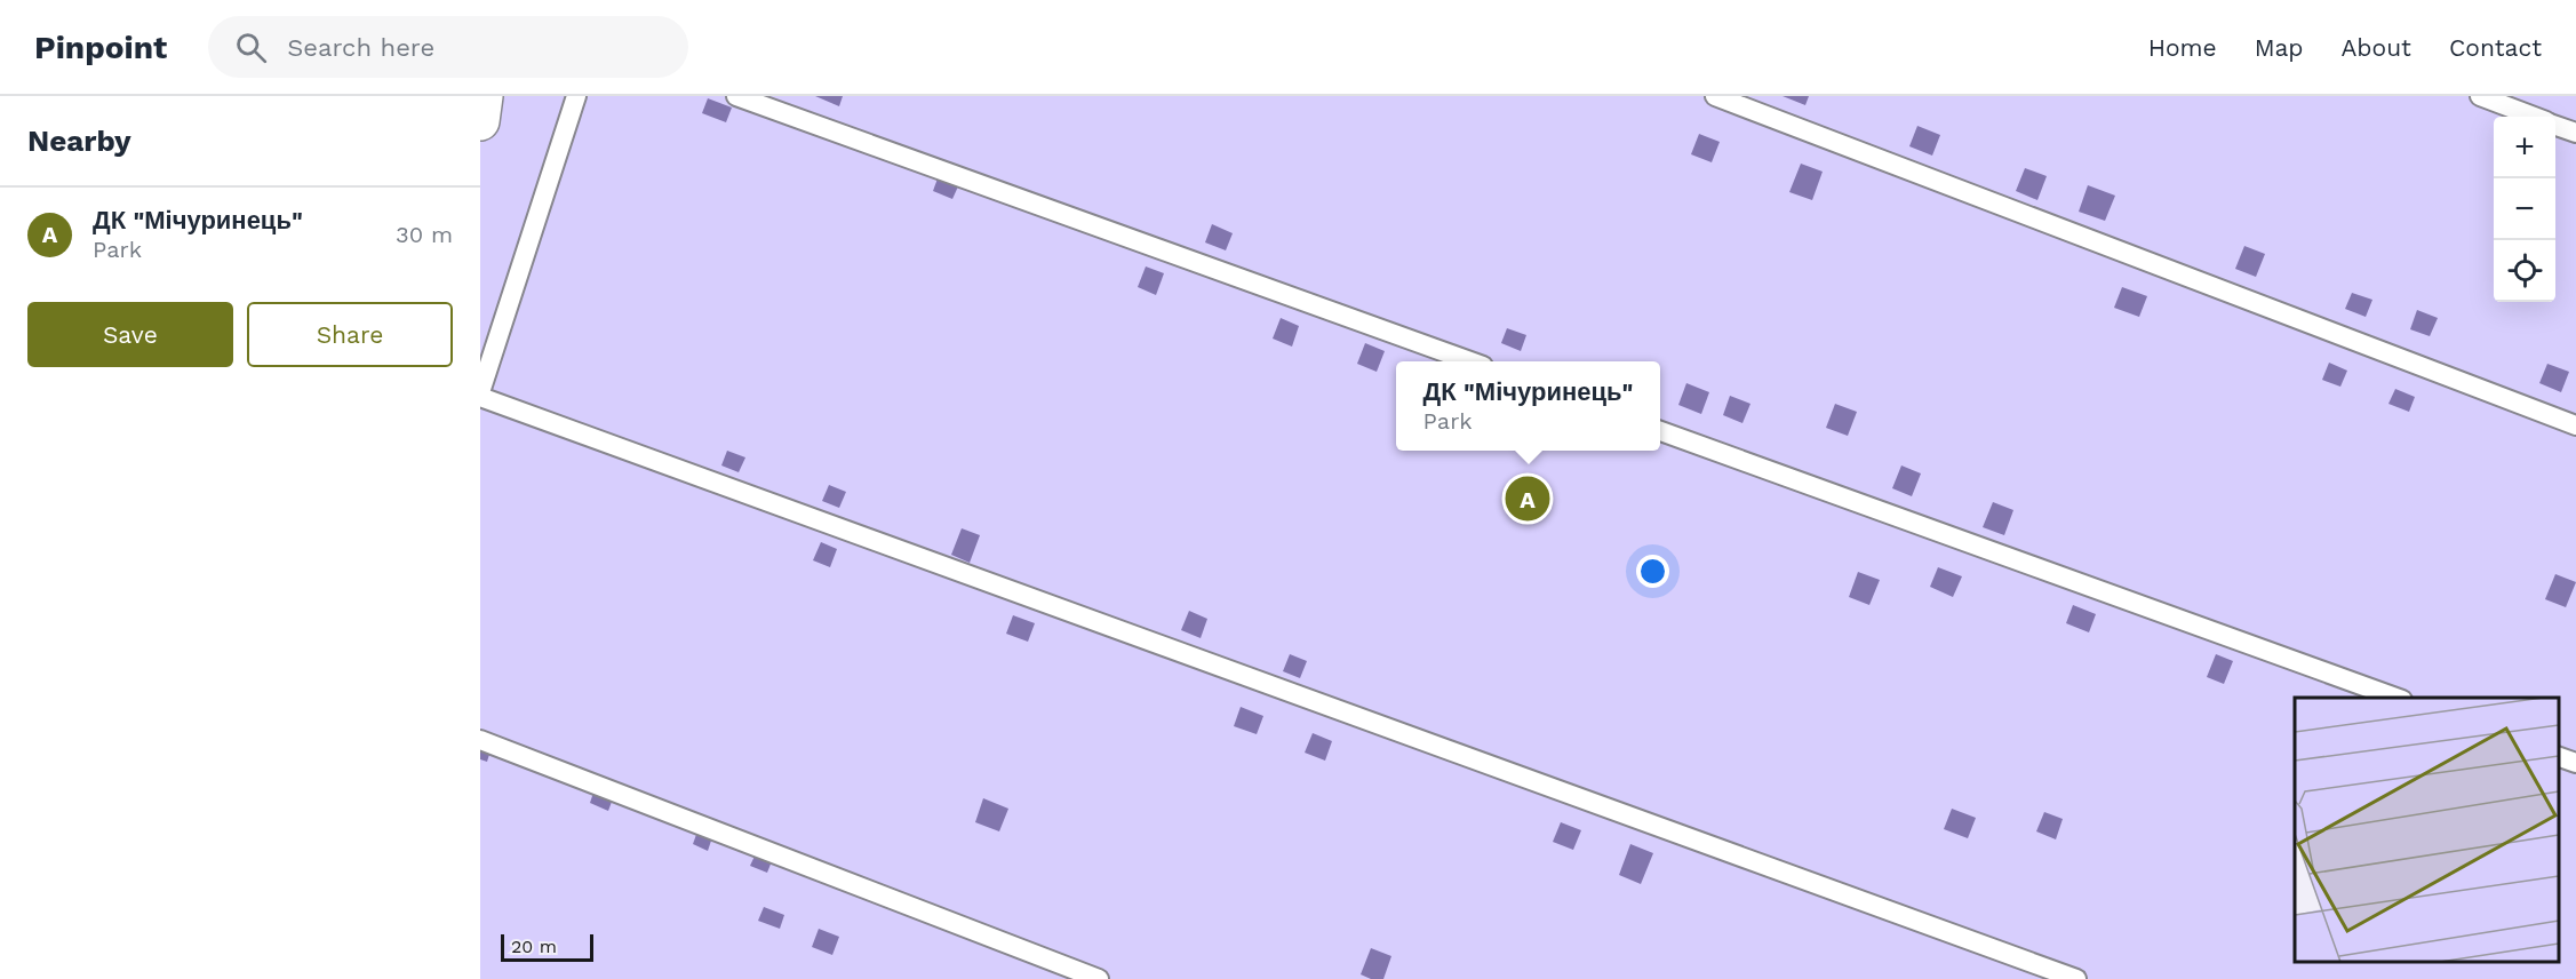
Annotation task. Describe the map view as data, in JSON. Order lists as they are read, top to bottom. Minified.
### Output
{"scale_bar":"20 m","page":{"header":"Pinpoint","search":"Search here","nav":["Home","Map","About","Contact"],"heading":"Nearby","map_buttons":["+","−"],"list":[{"mark":"A","name":"ДК \"Мічуринець\"","note":"Park","value":"30 m"}],"buttons":["Save","Share"],"popup":["ДК \"Мічуринець\"","Park"],"pins":"A","scale":"20 m"}}
